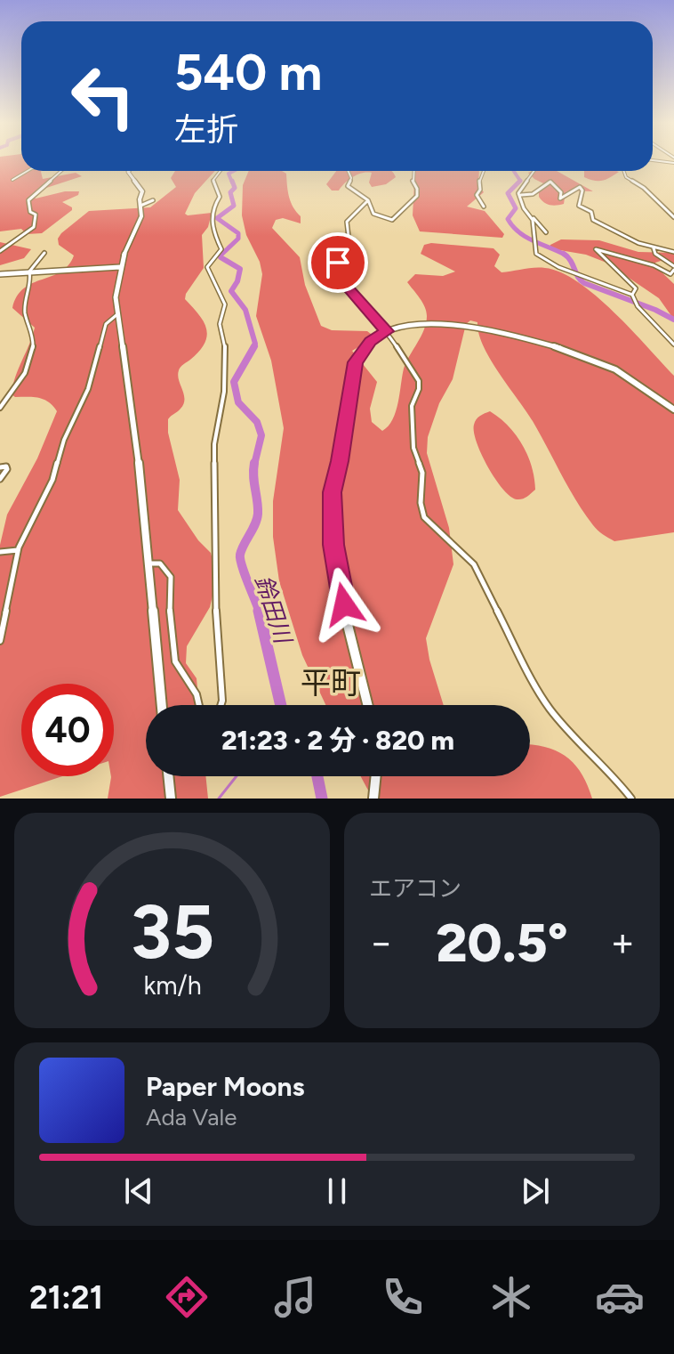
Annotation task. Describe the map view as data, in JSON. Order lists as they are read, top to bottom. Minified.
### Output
{"districts":["平町"],"water":["鈴田川"],"page":{"turn":["540 m","左折"],"limit":"40","trip":"21:23 · 2 分 · 820 m","tile":"エアコン","heat":["−","20.5°","+"],"song":["Paper Moons","Ada Vale"],"tabs":"21:21","gauge":["35","km/h"]}}
